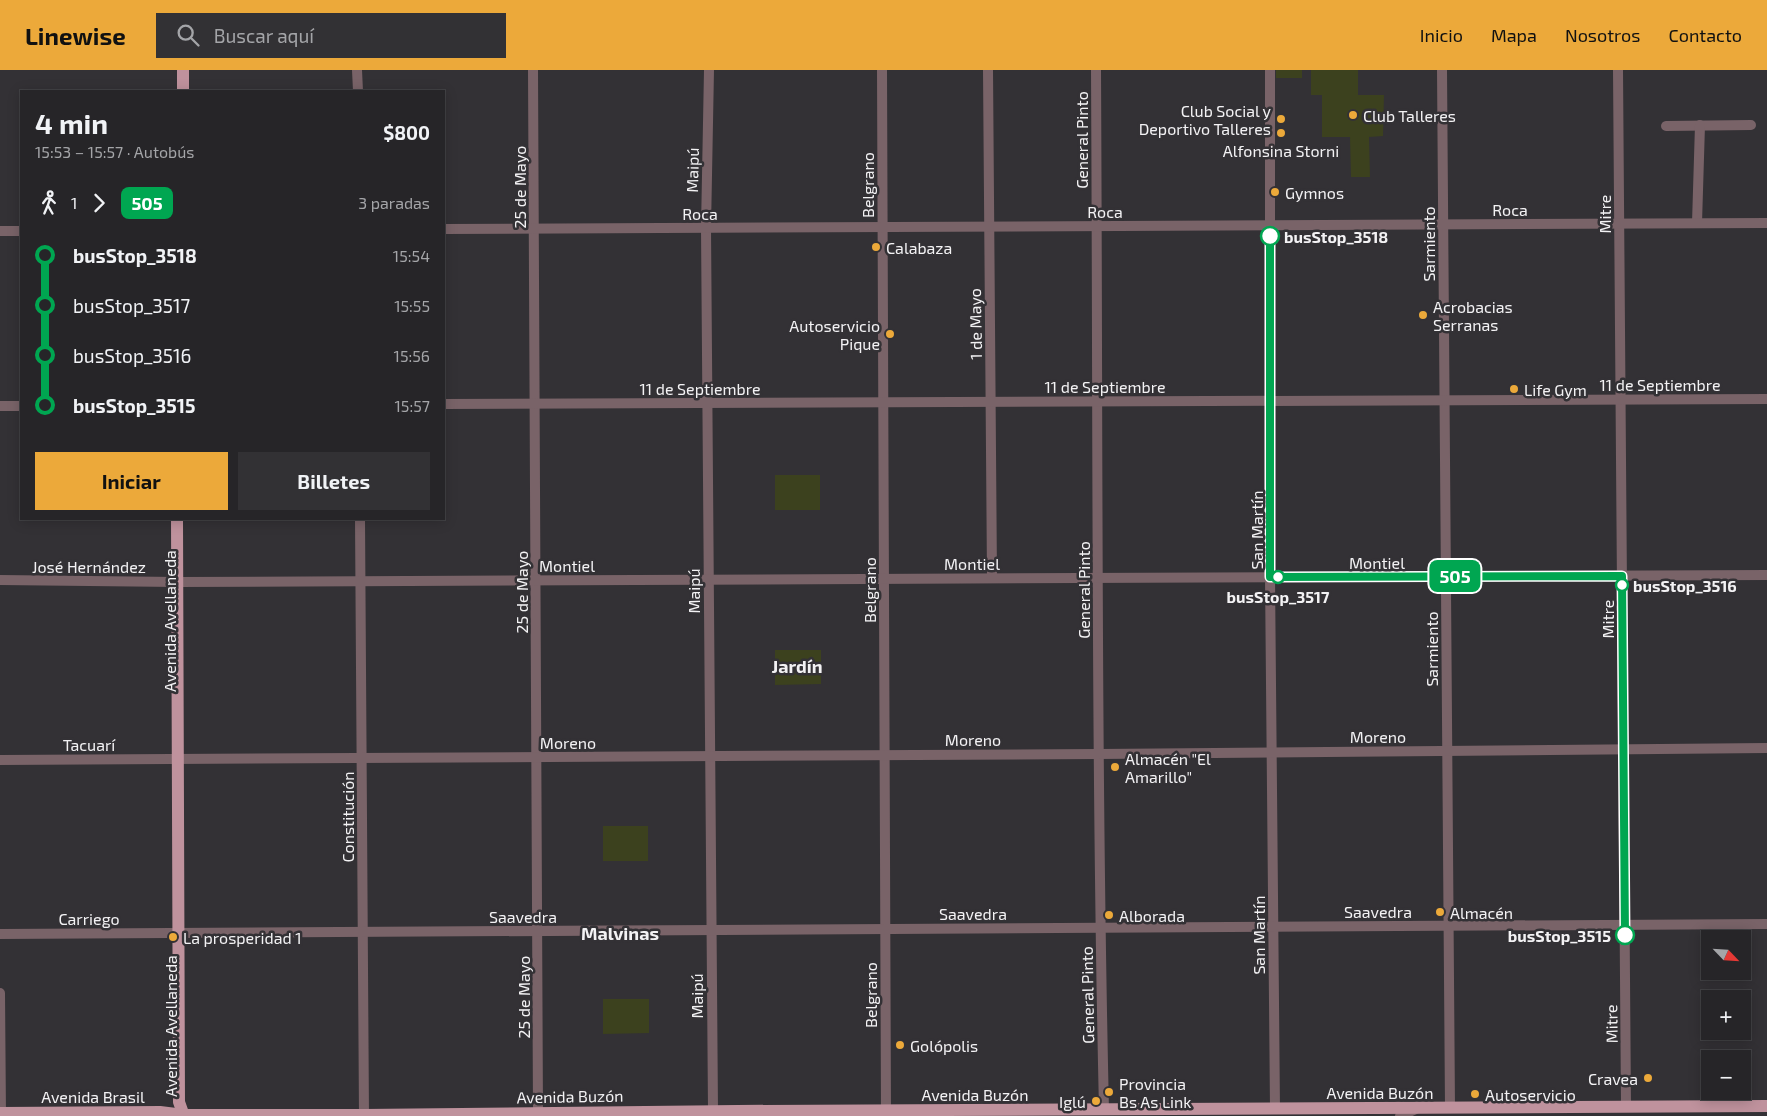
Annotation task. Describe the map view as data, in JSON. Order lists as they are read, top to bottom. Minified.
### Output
{"streets":{"main road":["Avenida Avellaneda","Avenida Buzón","Avenida Brasil"],"street":["General Pinto","Maipú","Belgrano","25 de Mayo","Roca","Mitre","Sarmiento","1 de Mayo","11 de Septiembre","San Martín","Montiel","José Hernández","Moreno","Tacuarí","Constitución","Saavedra","Carriego"]},"crossings":[["General Pinto","Roca"],["General Pinto","11 de Septiembre"],["General Pinto","Montiel"],["General Pinto","Moreno"],["General Pinto","Saavedra"],["General Pinto","Avenida Buzón"],["Maipú","Roca"],["Maipú","11 de Septiembre"],["Maipú","Montiel"],["Maipú","Moreno"],["Maipú","Saavedra"],["Maipú","Avenida Buzón"],["Belgrano","Roca"],["Belgrano","11 de Septiembre"],["Belgrano","Montiel"],["Belgrano","Moreno"],["Belgrano","Saavedra"],["Belgrano","Avenida Buzón"],["25 de Mayo","Roca"],["25 de Mayo","11 de Septiembre"],["25 de Mayo","Montiel"],["25 de Mayo","Moreno"],["25 de Mayo","Saavedra"],["25 de Mayo","Avenida Buzón"],["Roca","Mitre"],["Roca","Sarmiento"],["Roca","1 de Mayo"],["Roca","San Martín"],["Mitre","11 de Septiembre"],["Mitre","Montiel"],["Mitre","Moreno"],["Mitre","Saavedra"],["Mitre","Avenida Buzón"],["Sarmiento","11 de Septiembre"],["Sarmiento","Montiel"],["Sarmiento","Moreno"],["Sarmiento","Saavedra"],["Sarmiento","Avenida Buzón"],["1 de Mayo","11 de Septiembre"],["1 de Mayo","Montiel"],["11 de Septiembre","San Martín"],["San Martín","Montiel"],["San Martín","Moreno"],["San Martín","Saavedra"],["San Martín","Avenida Buzón"],["Montiel","José Hernández"],["Montiel","Avenida Avellaneda"],["Montiel","Constitución"],["José Hernández","Avenida Avellaneda"],["Avenida Avellaneda","Moreno"],["Avenida Avellaneda","Tacuarí"],["Avenida Avellaneda","Saavedra"],["Avenida Avellaneda","Carriego"],["Avenida Avellaneda","Avenida Buzón"],["Avenida Avellaneda","Avenida Brasil"],["Moreno","Tacuarí"],["Moreno","Constitución"],["Constitución","Saavedra"],["Constitución","Avenida Buzón"],["Saavedra","Carriego"],["Avenida Buzón","Avenida Brasil"]],"districts":["Jardín","Malvinas"],"places":["Club Talleres","Club Social y Deportivo Talleres","Alfonsina Storni","Gymnos","busStop_3518","Calabaza","Acrobacias Serranas","Autoservicio Pique","Life Gym","busStop_3517","busStop_3516","Almacén \"El Amarillo\"","Almacén","Alborada","busStop_3515","La prosperidad 1","Golópolis","Cravea","Provincia Bs As Link","Autoservicio","Iglú"],"lines":["bus line 505"],"north":"bottom right","page":{"header":"Linewise","search":"Buscar aquí","nav":["Inicio","Mapa","Nosotros","Contacto"],"on_map":"505","heading":["4 min","15:53 – 15:57 · Autobús","$800"],"legs":["1","505","3 paradas"],"list":[{"name":"busStop_3518","value":"15:54"},{"name":"busStop_3517","value":"15:55"},{"name":"busStop_3516","value":"15:56"},{"name":"busStop_3515","value":"15:57"}],"buttons":["Iniciar","Billetes"],"map_buttons":["+","−"]}}
